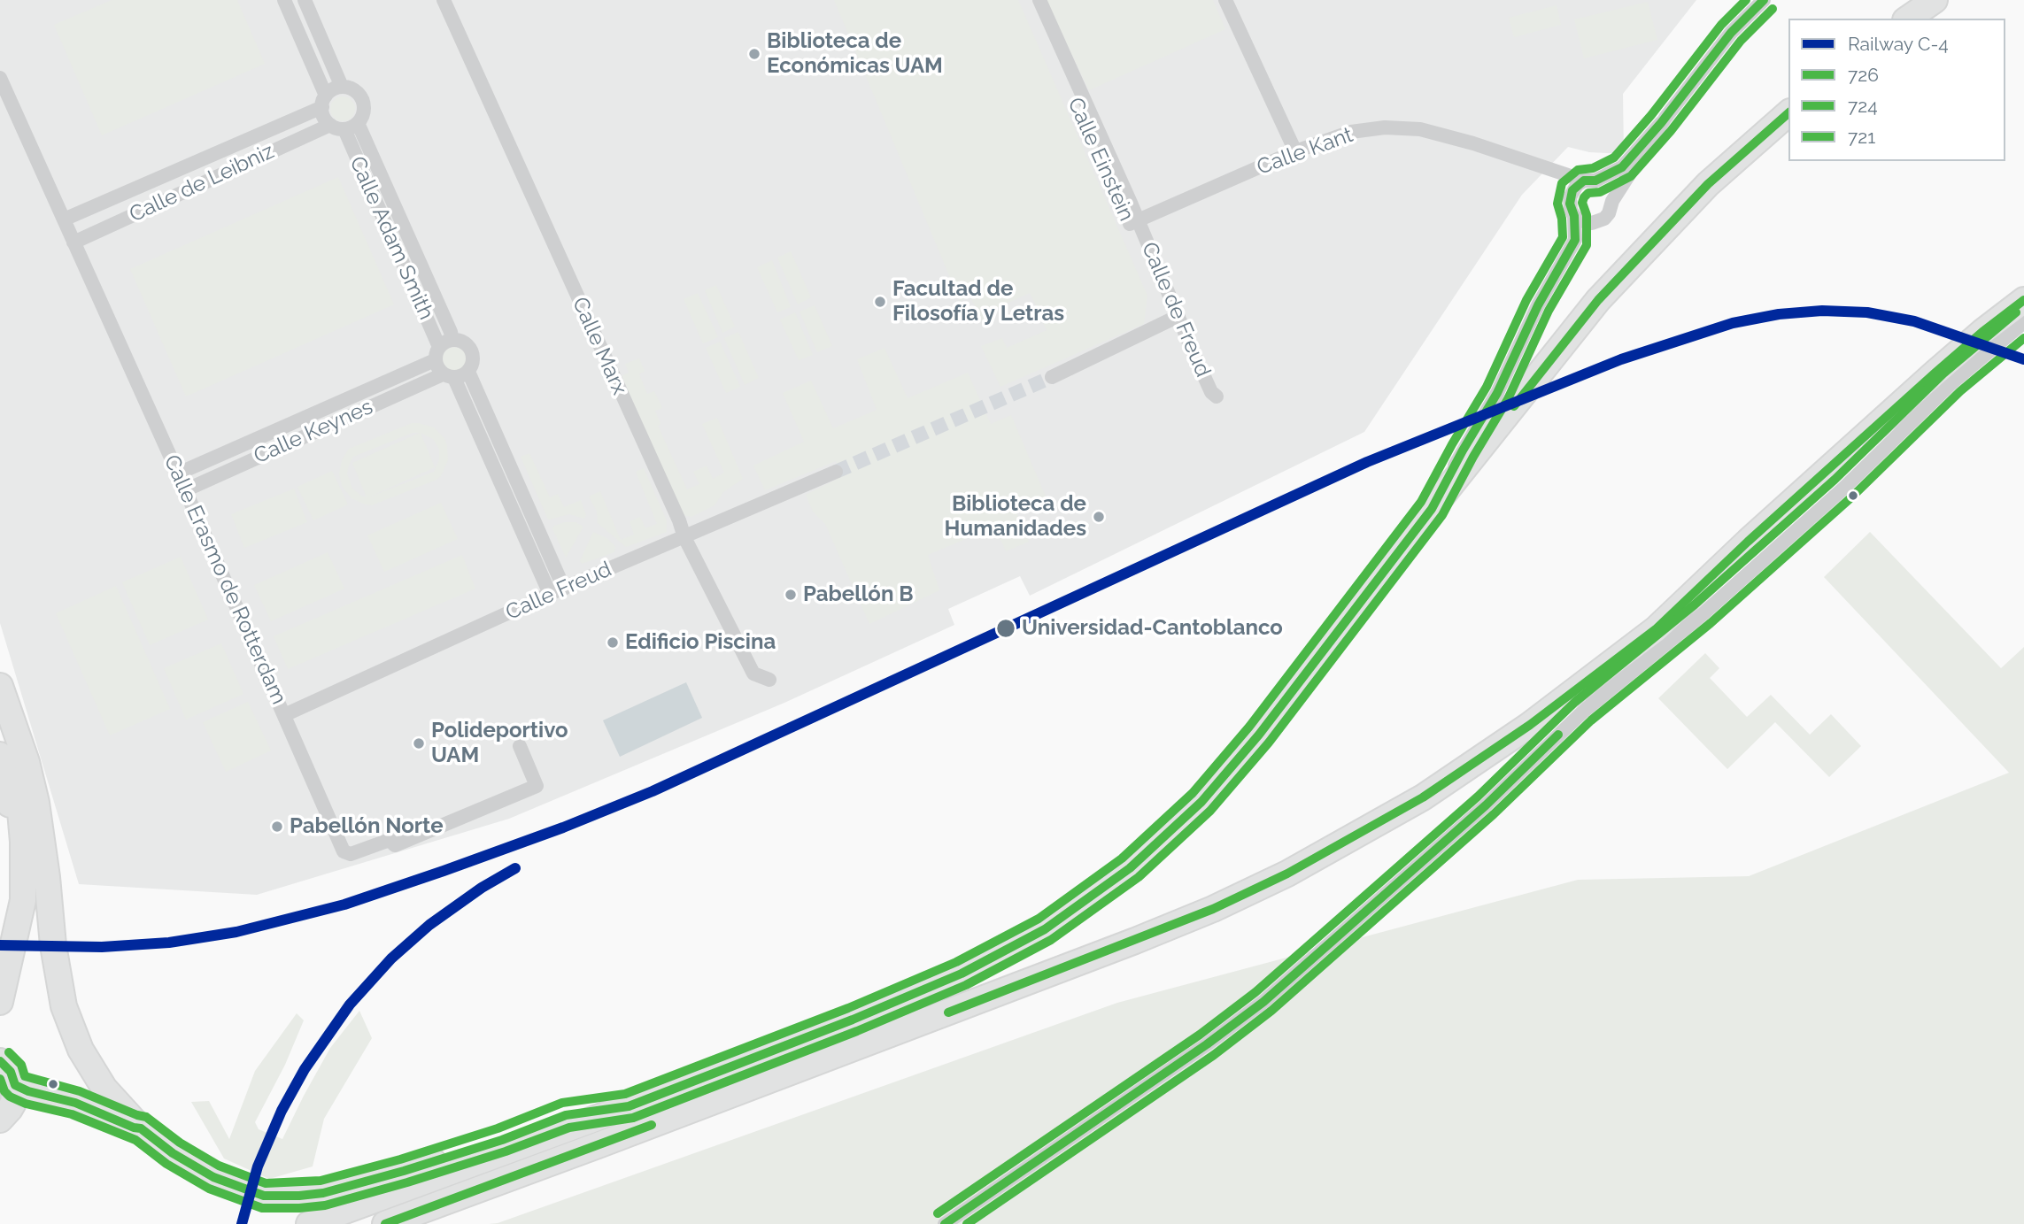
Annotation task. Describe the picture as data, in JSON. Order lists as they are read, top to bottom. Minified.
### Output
{"streets":{"street":["Calle Kant","Calle Einstein","Calle de Leibniz","Calle Adam Smith","Calle de Freud","Calle Marx","Calle Keynes","Calle Erasmo de Rotterdam","Calle Freud"]},"crossings":[["Calle Kant","Calle Einstein"],["Calle Einstein","Calle de Freud"],["Calle de Leibniz","Calle Adam Smith"],["Calle de Leibniz","Calle Erasmo de Rotterdam"],["Calle Adam Smith","Calle Keynes"],["Calle Marx","Calle Freud"],["Calle Keynes","Calle Erasmo de Rotterdam"],["Calle Erasmo de Rotterdam","Calle Freud"]],"places":["Biblioteca de Económicas UAM","Facultad de Filosofía y Letras","Biblioteca de Humanidades","Pabellón B","Universidad-Cantoblanco","Edificio Piscina","Polideportivo UAM","Pabellón Norte"],"lines":["transit line 726","transit line 721","transit line 724","rail line C-4"],"legend":["Railway C-4","726","724","721"]}
